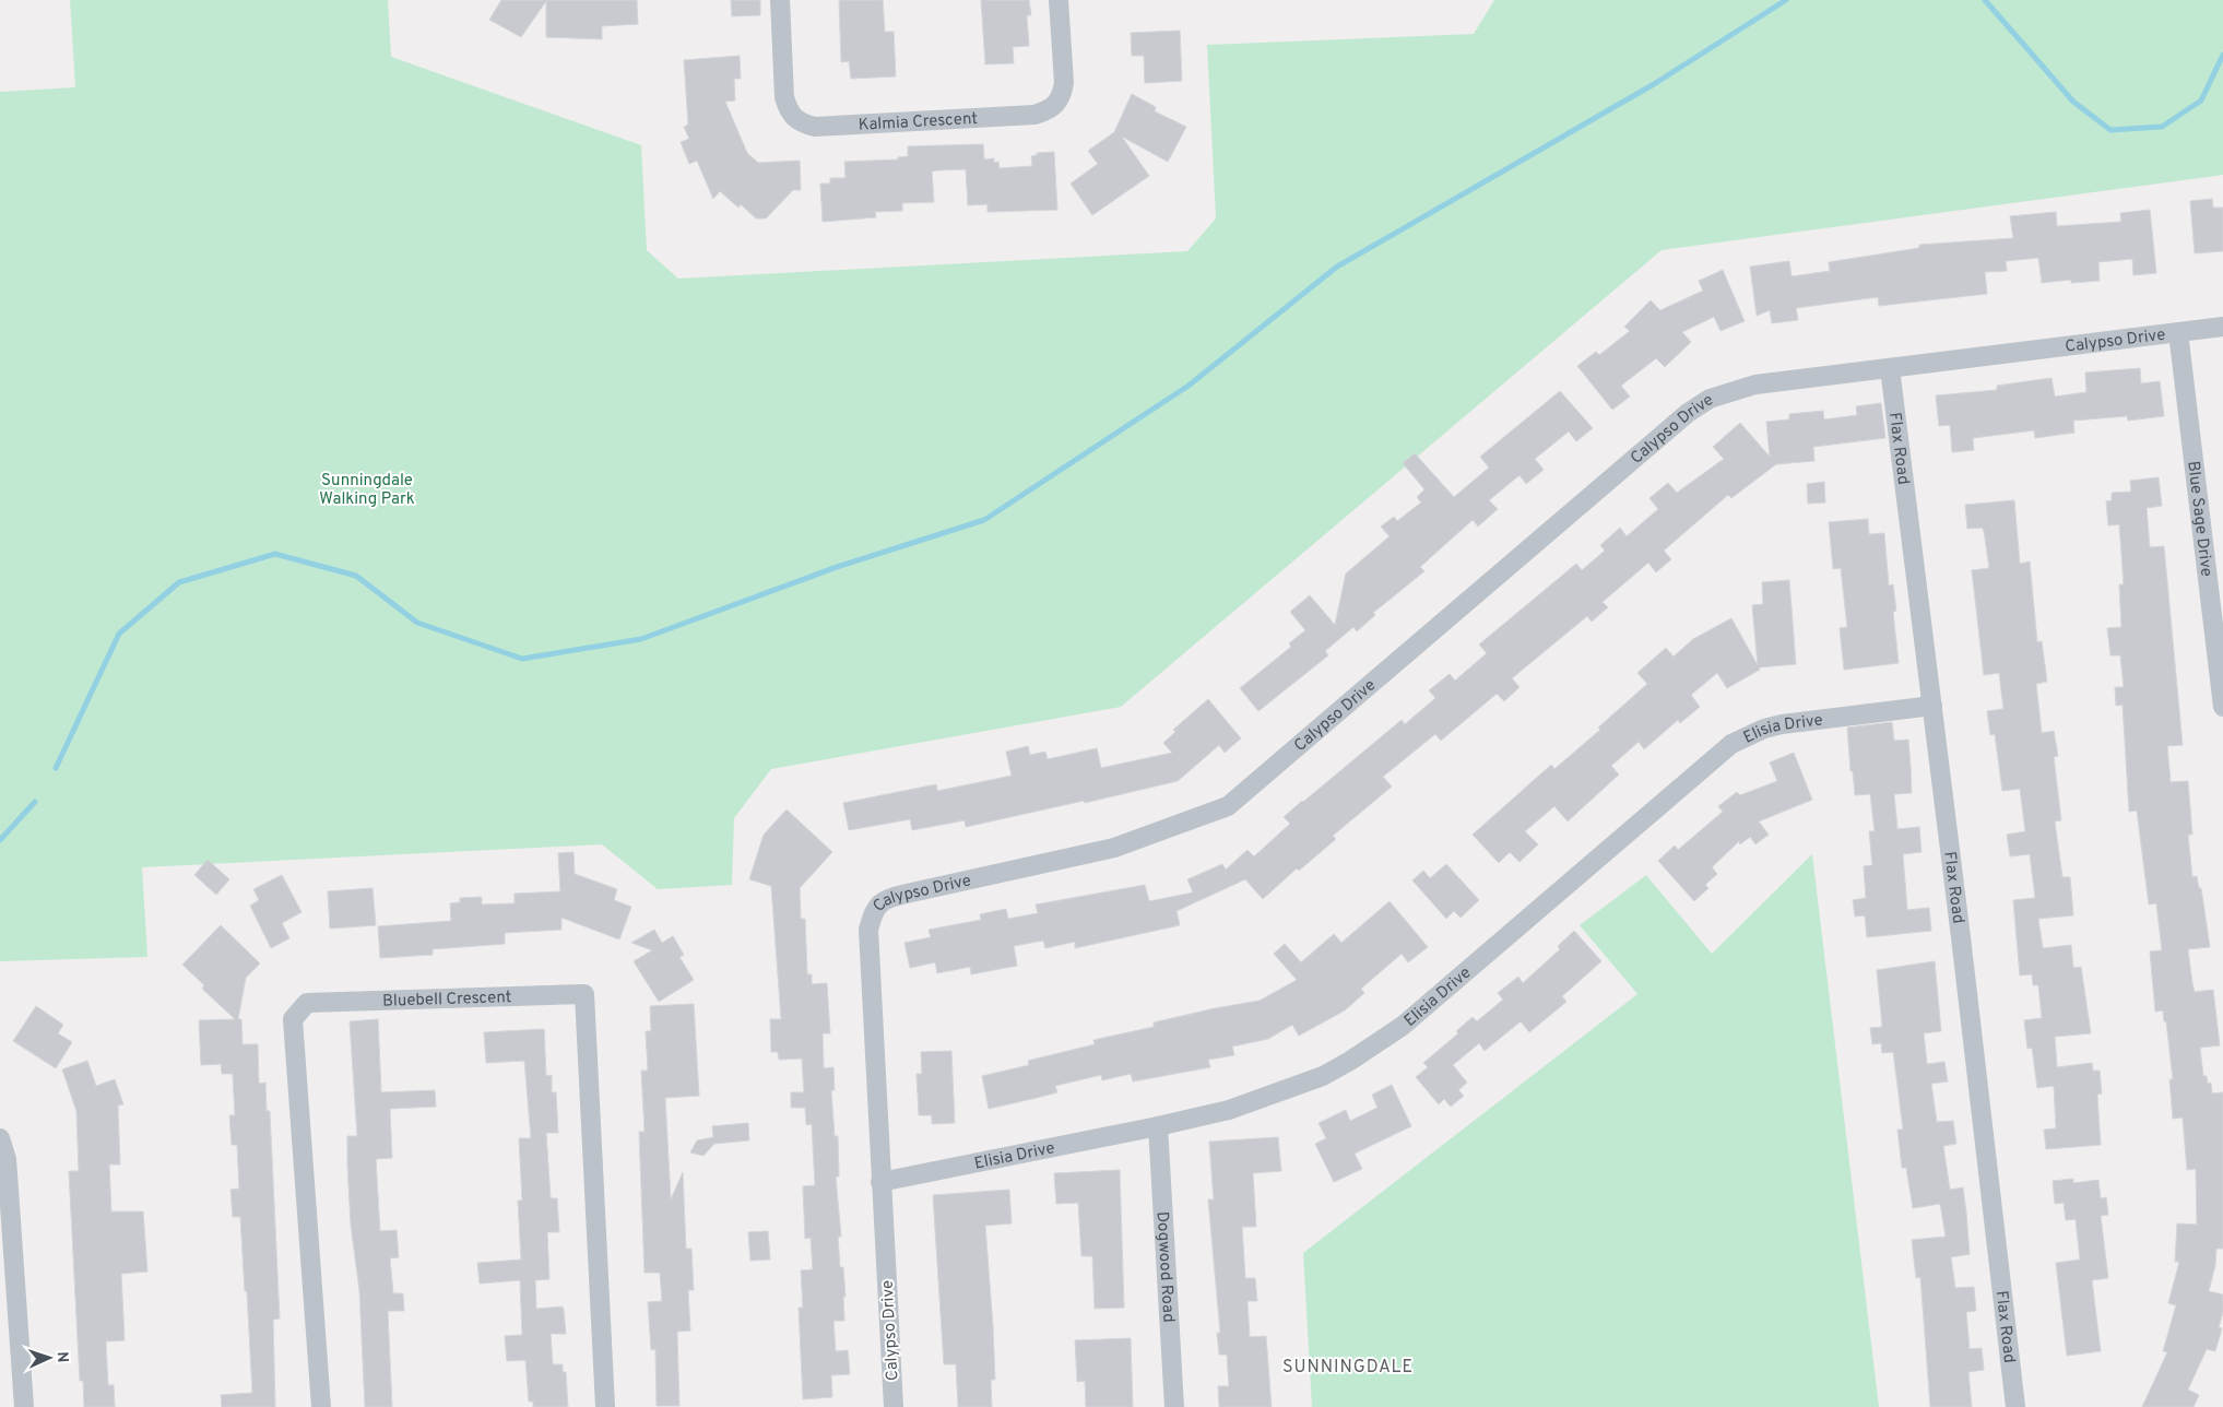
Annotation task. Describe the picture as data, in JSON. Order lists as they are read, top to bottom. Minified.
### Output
{"streets":{"street":["Kalmia Crescent","Calypso Drive","Flax Road","Blue Sage Drive","Elisia Drive","Bluebell Crescent","Dogwood Road"]},"crossings":[["Calypso Drive","Flax Road"],["Calypso Drive","Blue Sage Drive"],["Calypso Drive","Elisia Drive"],["Flax Road","Elisia Drive"],["Elisia Drive","Dogwood Road"]],"districts":["SUNNINGDALE"],"parks":["Sunningdale Walking Park"],"north":"right"}
